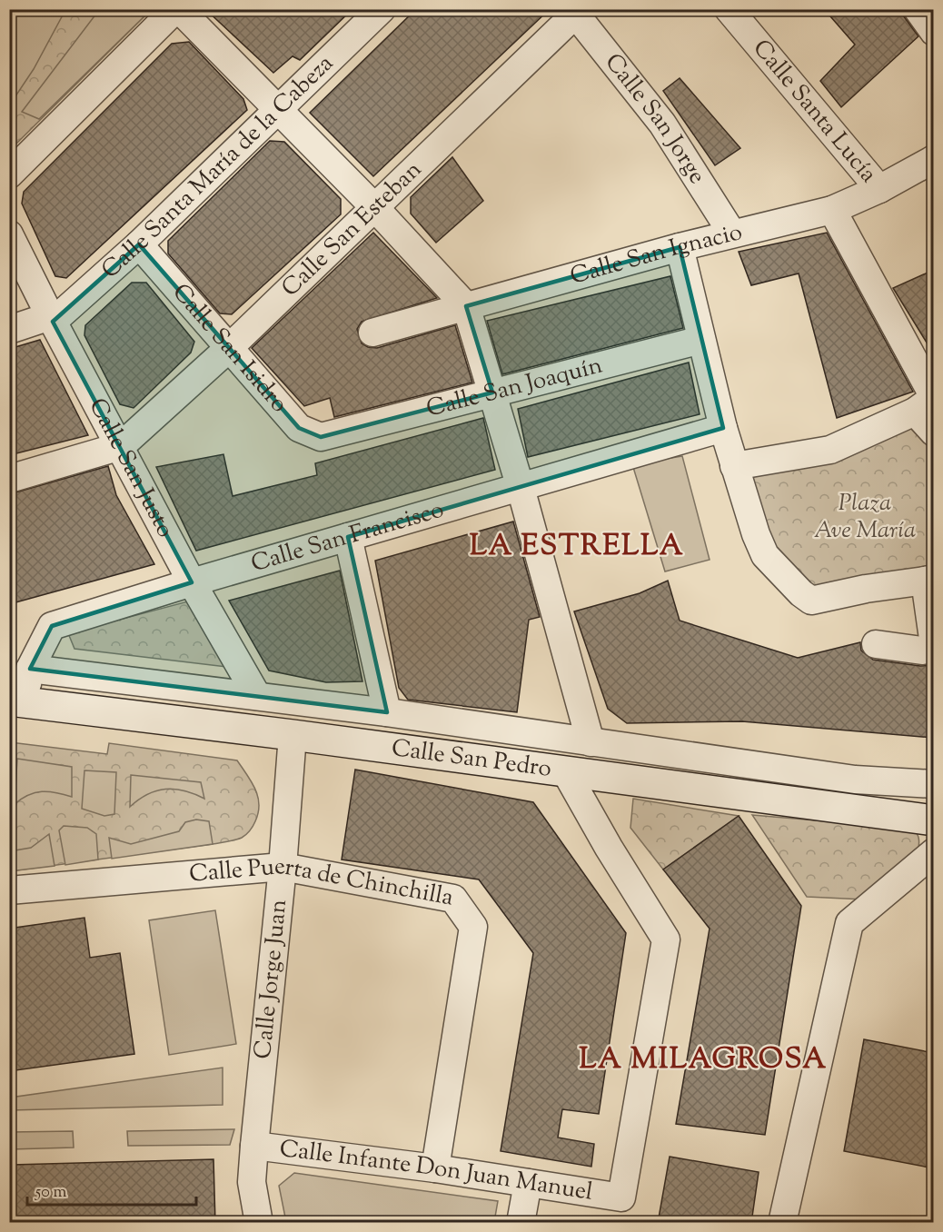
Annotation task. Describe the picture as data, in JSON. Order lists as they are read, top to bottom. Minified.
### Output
{"streets":{"main road":["Calle San Pedro"],"street":["Calle Santa Lucía","Calle San Jorge","Calle Santa María de la Cabeza","Calle San Esteban","Calle San Ignacio","Calle San Isidro","Calle San Joaquín","Calle San Justo","Calle San Francisco","Calle Puerta de Chinchilla","Calle Jorge Juan","Calle Infante Don Juan Manuel"]},"crossings":[["Calle Santa Lucía","Calle San Ignacio"],["Calle San Jorge","Calle San Esteban"],["Calle San Jorge","Calle San Ignacio"],["Calle Santa María de la Cabeza","Calle San Isidro"],["Calle Santa María de la Cabeza","Calle San Justo"],["Calle San Esteban","Calle San Isidro"],["Calle San Esteban","Calle San Justo"],["Calle San Isidro","Calle San Joaquín"],["Calle San Justo","Calle San Francisco"],["Calle San Justo","Calle San Pedro"],["Calle San Francisco","Calle San Pedro"],["Calle San Pedro","Calle Jorge Juan"],["Calle San Pedro","Calle Infante Don Juan Manuel"],["Calle Puerta de Chinchilla","Calle Jorge Juan"],["Calle Puerta de Chinchilla","Calle Infante Don Juan Manuel"],["Calle Jorge Juan","Calle Infante Don Juan Manuel"]],"districts":["LA ESTRELLA","LA MILAGROSA"],"parks":["Plaza Ave María"],"scale_bar":"50 m"}
